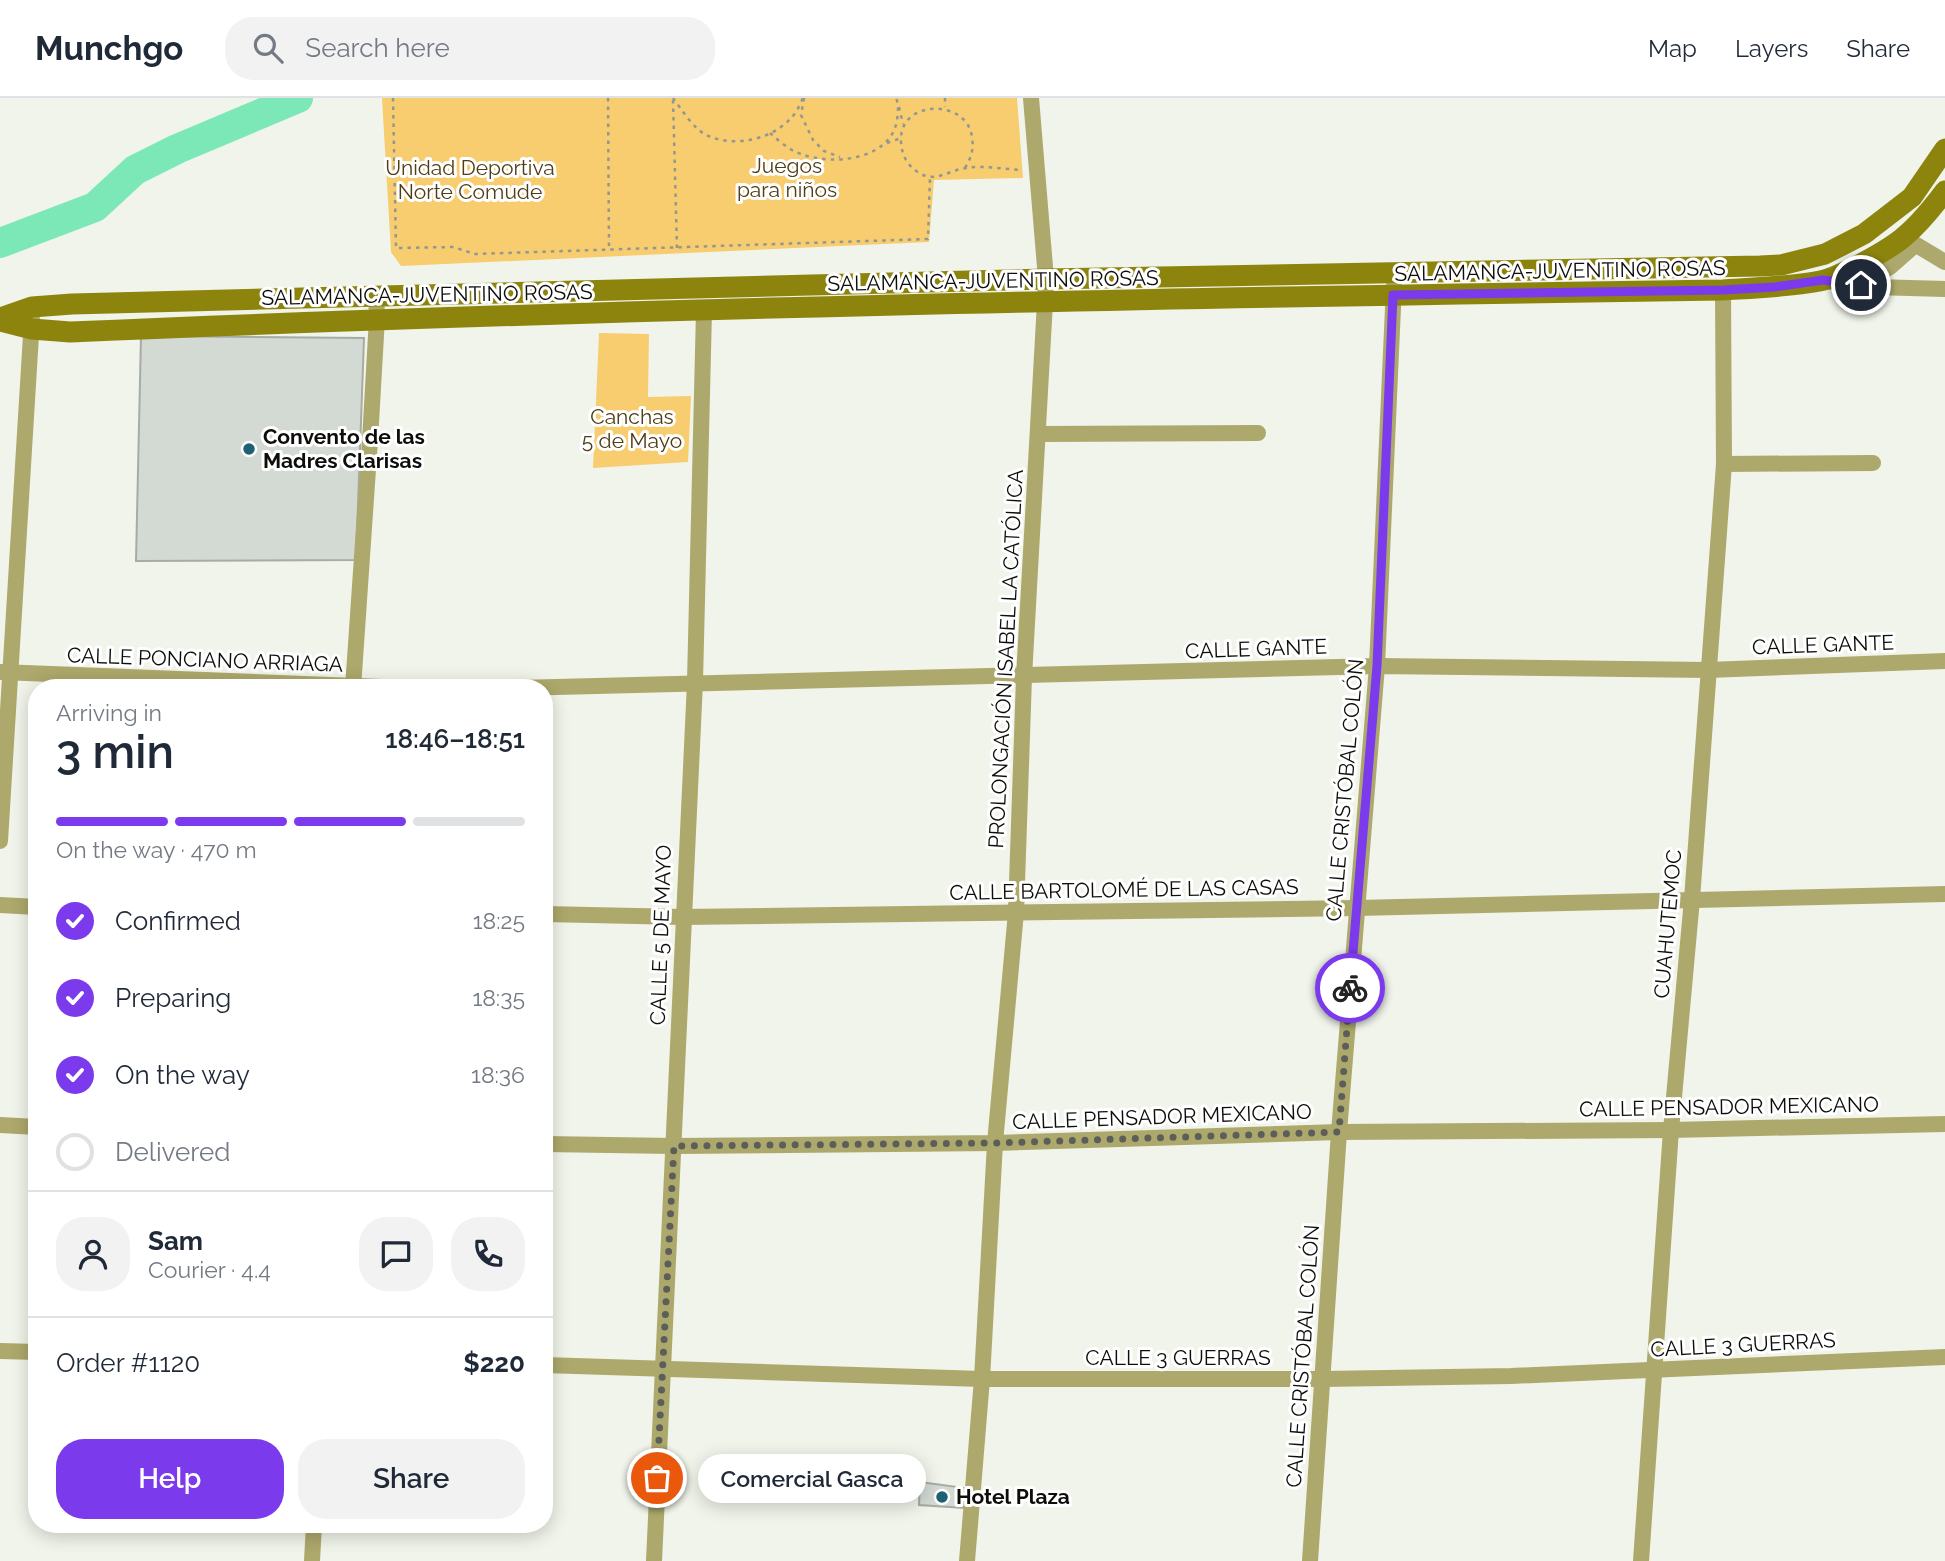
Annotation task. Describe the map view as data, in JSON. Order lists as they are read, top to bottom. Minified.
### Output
{"streets":{"street":["SALAMANCA-JUVENTINO ROSAS","CALLE GANTE","PROLONGACIÓN ISABEL LA CATÓLICA","CALLE PONCIANO ARRIAGA","CALLE CRISTÓBAL COLÓN","CALLE BARTOLOMÉ DE LAS CASAS","CUAHUTEMOC","CALLE 5 DE MAYO","CALLE PENSADOR MEXICANO","CALLE 3 GUERRAS"]},"crossings":[["SALAMANCA-JUVENTINO ROSAS","PROLONGACIÓN ISABEL LA CATÓLICA"],["SALAMANCA-JUVENTINO ROSAS","CALLE CRISTÓBAL COLÓN"],["SALAMANCA-JUVENTINO ROSAS","CUAHUTEMOC"],["SALAMANCA-JUVENTINO ROSAS","CALLE 5 DE MAYO"],["CALLE GANTE","PROLONGACIÓN ISABEL LA CATÓLICA"],["CALLE GANTE","CALLE CRISTÓBAL COLÓN"],["CALLE GANTE","CUAHUTEMOC"],["CALLE GANTE","CALLE 5 DE MAYO"],["PROLONGACIÓN ISABEL LA CATÓLICA","CALLE BARTOLOMÉ DE LAS CASAS"],["PROLONGACIÓN ISABEL LA CATÓLICA","CALLE PENSADOR MEXICANO"],["PROLONGACIÓN ISABEL LA CATÓLICA","CALLE 3 GUERRAS"],["CALLE CRISTÓBAL COLÓN","CALLE BARTOLOMÉ DE LAS CASAS"],["CALLE CRISTÓBAL COLÓN","CALLE PENSADOR MEXICANO"],["CALLE CRISTÓBAL COLÓN","CALLE 3 GUERRAS"],["CALLE BARTOLOMÉ DE LAS CASAS","CUAHUTEMOC"],["CALLE BARTOLOMÉ DE LAS CASAS","CALLE 5 DE MAYO"],["CUAHUTEMOC","CALLE PENSADOR MEXICANO"],["CUAHUTEMOC","CALLE 3 GUERRAS"],["CALLE 5 DE MAYO","CALLE PENSADOR MEXICANO"],["CALLE 5 DE MAYO","CALLE 3 GUERRAS"]],"parks":["Juegos para niños","Unidad Deportiva Norte Comude","Canchas 5 de Mayo"],"places":["Convento de las Madres Clarisas","Comercial Gasca","Hotel Plaza"],"page":{"header":"Munchgo","search":"Search here","nav":["Map","Layers","Share"],"heading":["3 min","Arriving in","18:46–18:51"],"panel":["Sam","Courier · 4.4","Order #1120","$220"],"bar":"On the way · 470 m","list":[["Confirmed","18:25"],["Preparing","18:35"],["On the way","18:36"],"Delivered"],"buttons":["Help","Share"],"bubble":"Comercial Gasca"}}
